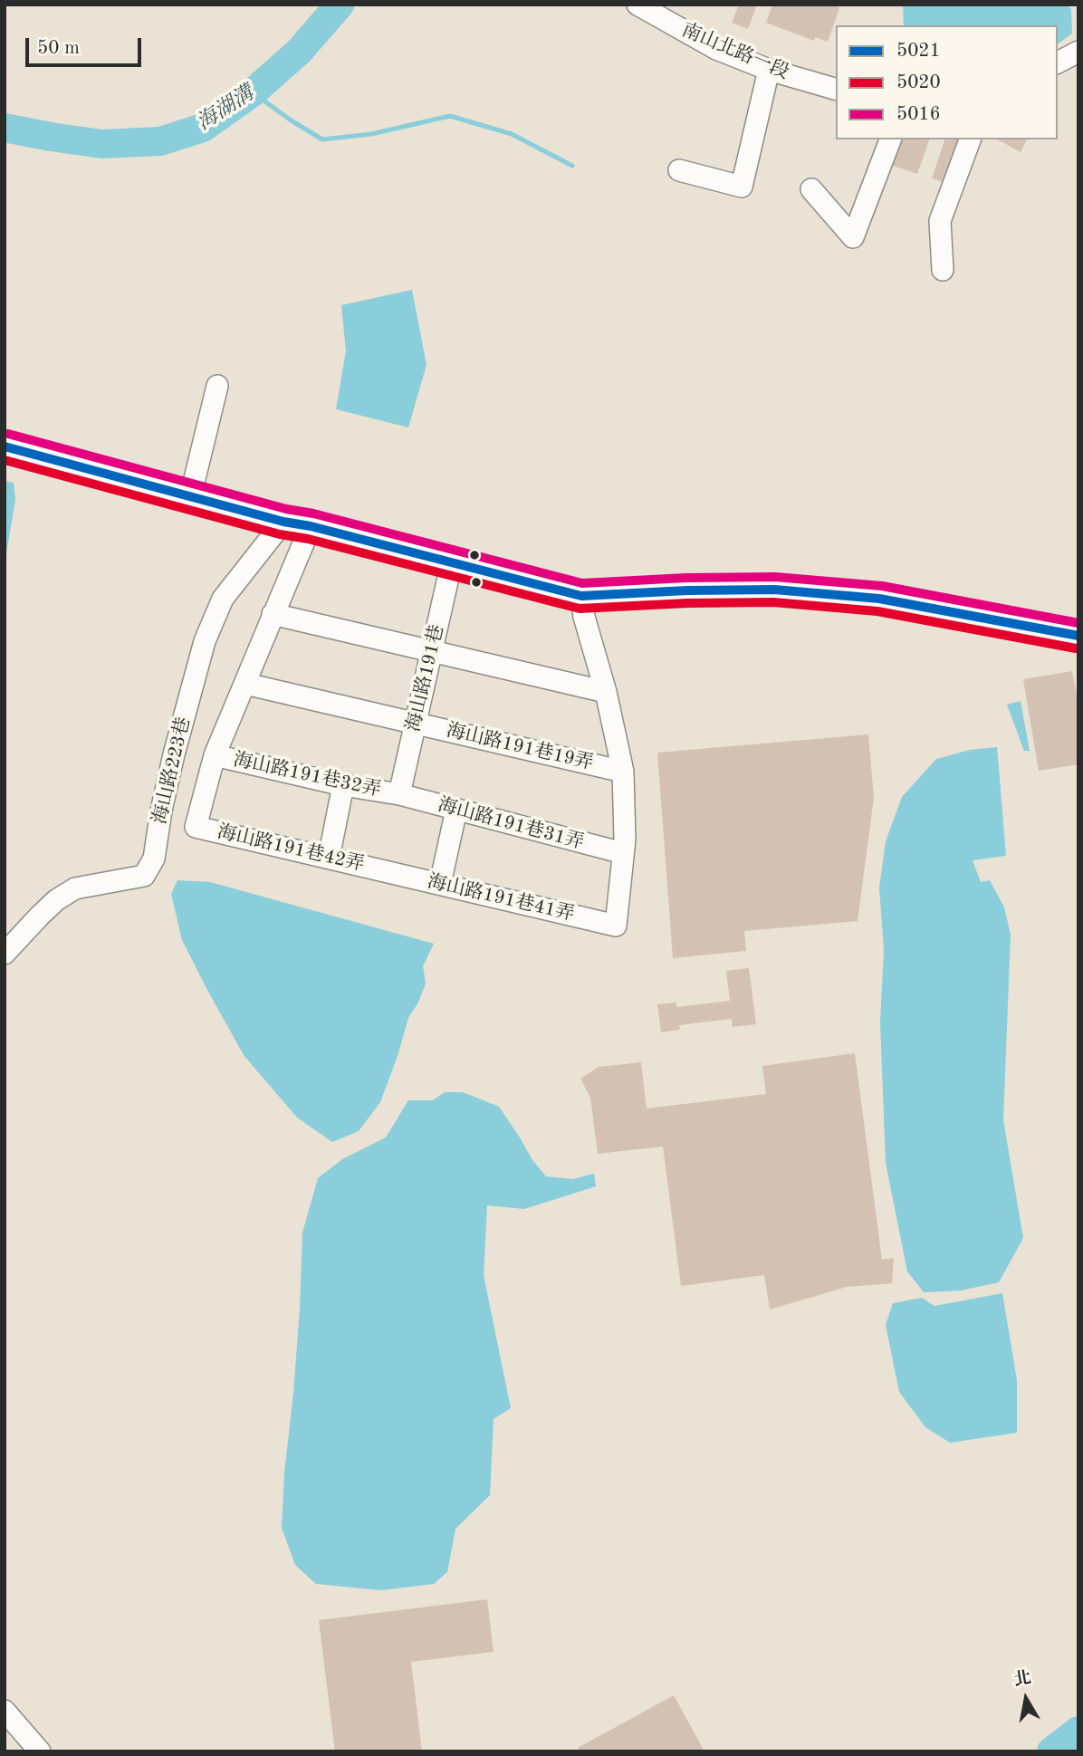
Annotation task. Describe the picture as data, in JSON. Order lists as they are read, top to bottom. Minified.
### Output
{"streets":{"street":["南山北路一段","海山路191巷","海山路191巷19弄","海山路223巷","海山路191巷32弄","海山路191巷31弄","海山路191巷42弄","海山路191巷41弄"]},"crossings":[["海山路191巷","海山路191巷19弄"],["海山路191巷","海山路191巷32弄"],["海山路191巷","海山路191巷31弄"],["海山路191巷32弄","海山路191巷31弄"],["海山路191巷32弄","海山路191巷42弄"],["海山路191巷31弄","海山路191巷41弄"],["海山路191巷42弄","海山路191巷41弄"]],"water":["海湖溝"],"lines":["transit line 5016","transit line 5021","transit line 5020"],"legend":["5021","5020","5016"],"scale_bar":"50 m","north":"top"}
